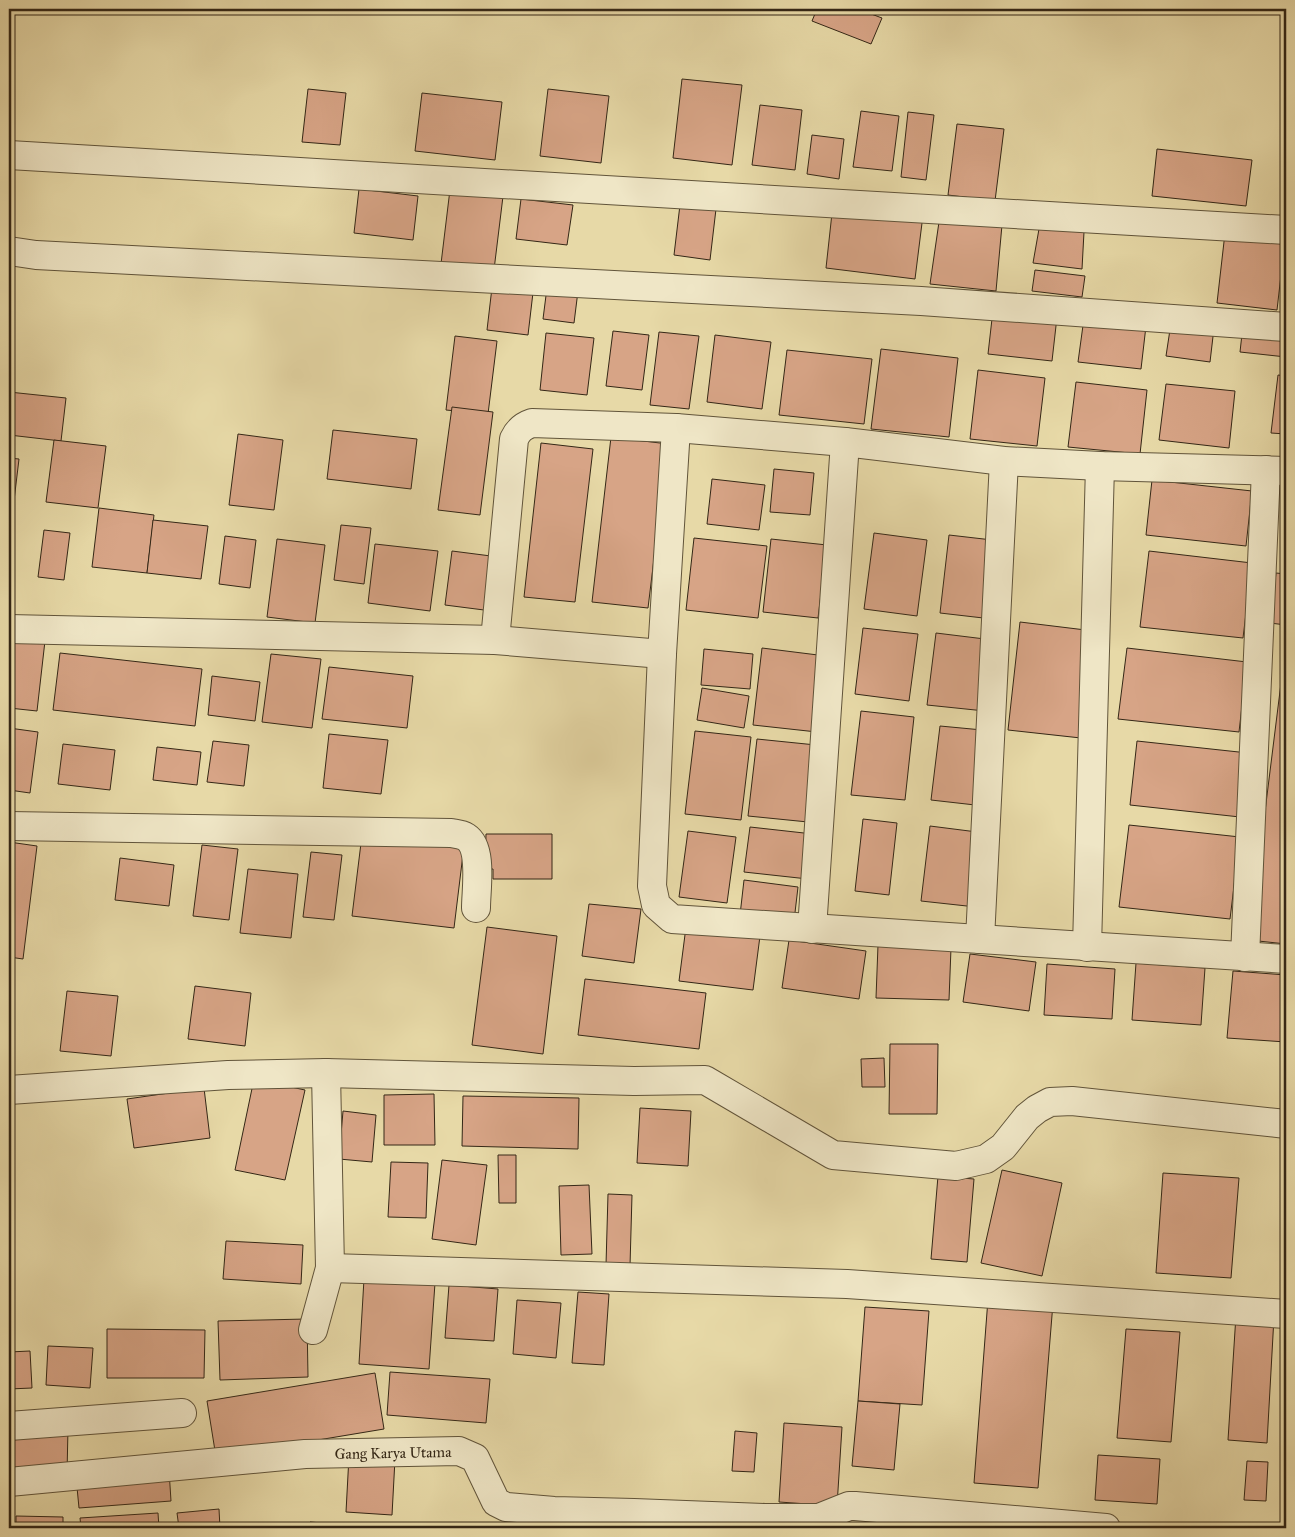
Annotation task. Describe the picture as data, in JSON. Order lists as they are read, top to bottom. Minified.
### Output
{"streets":{"street":["Gang Karya Utama"]}}
